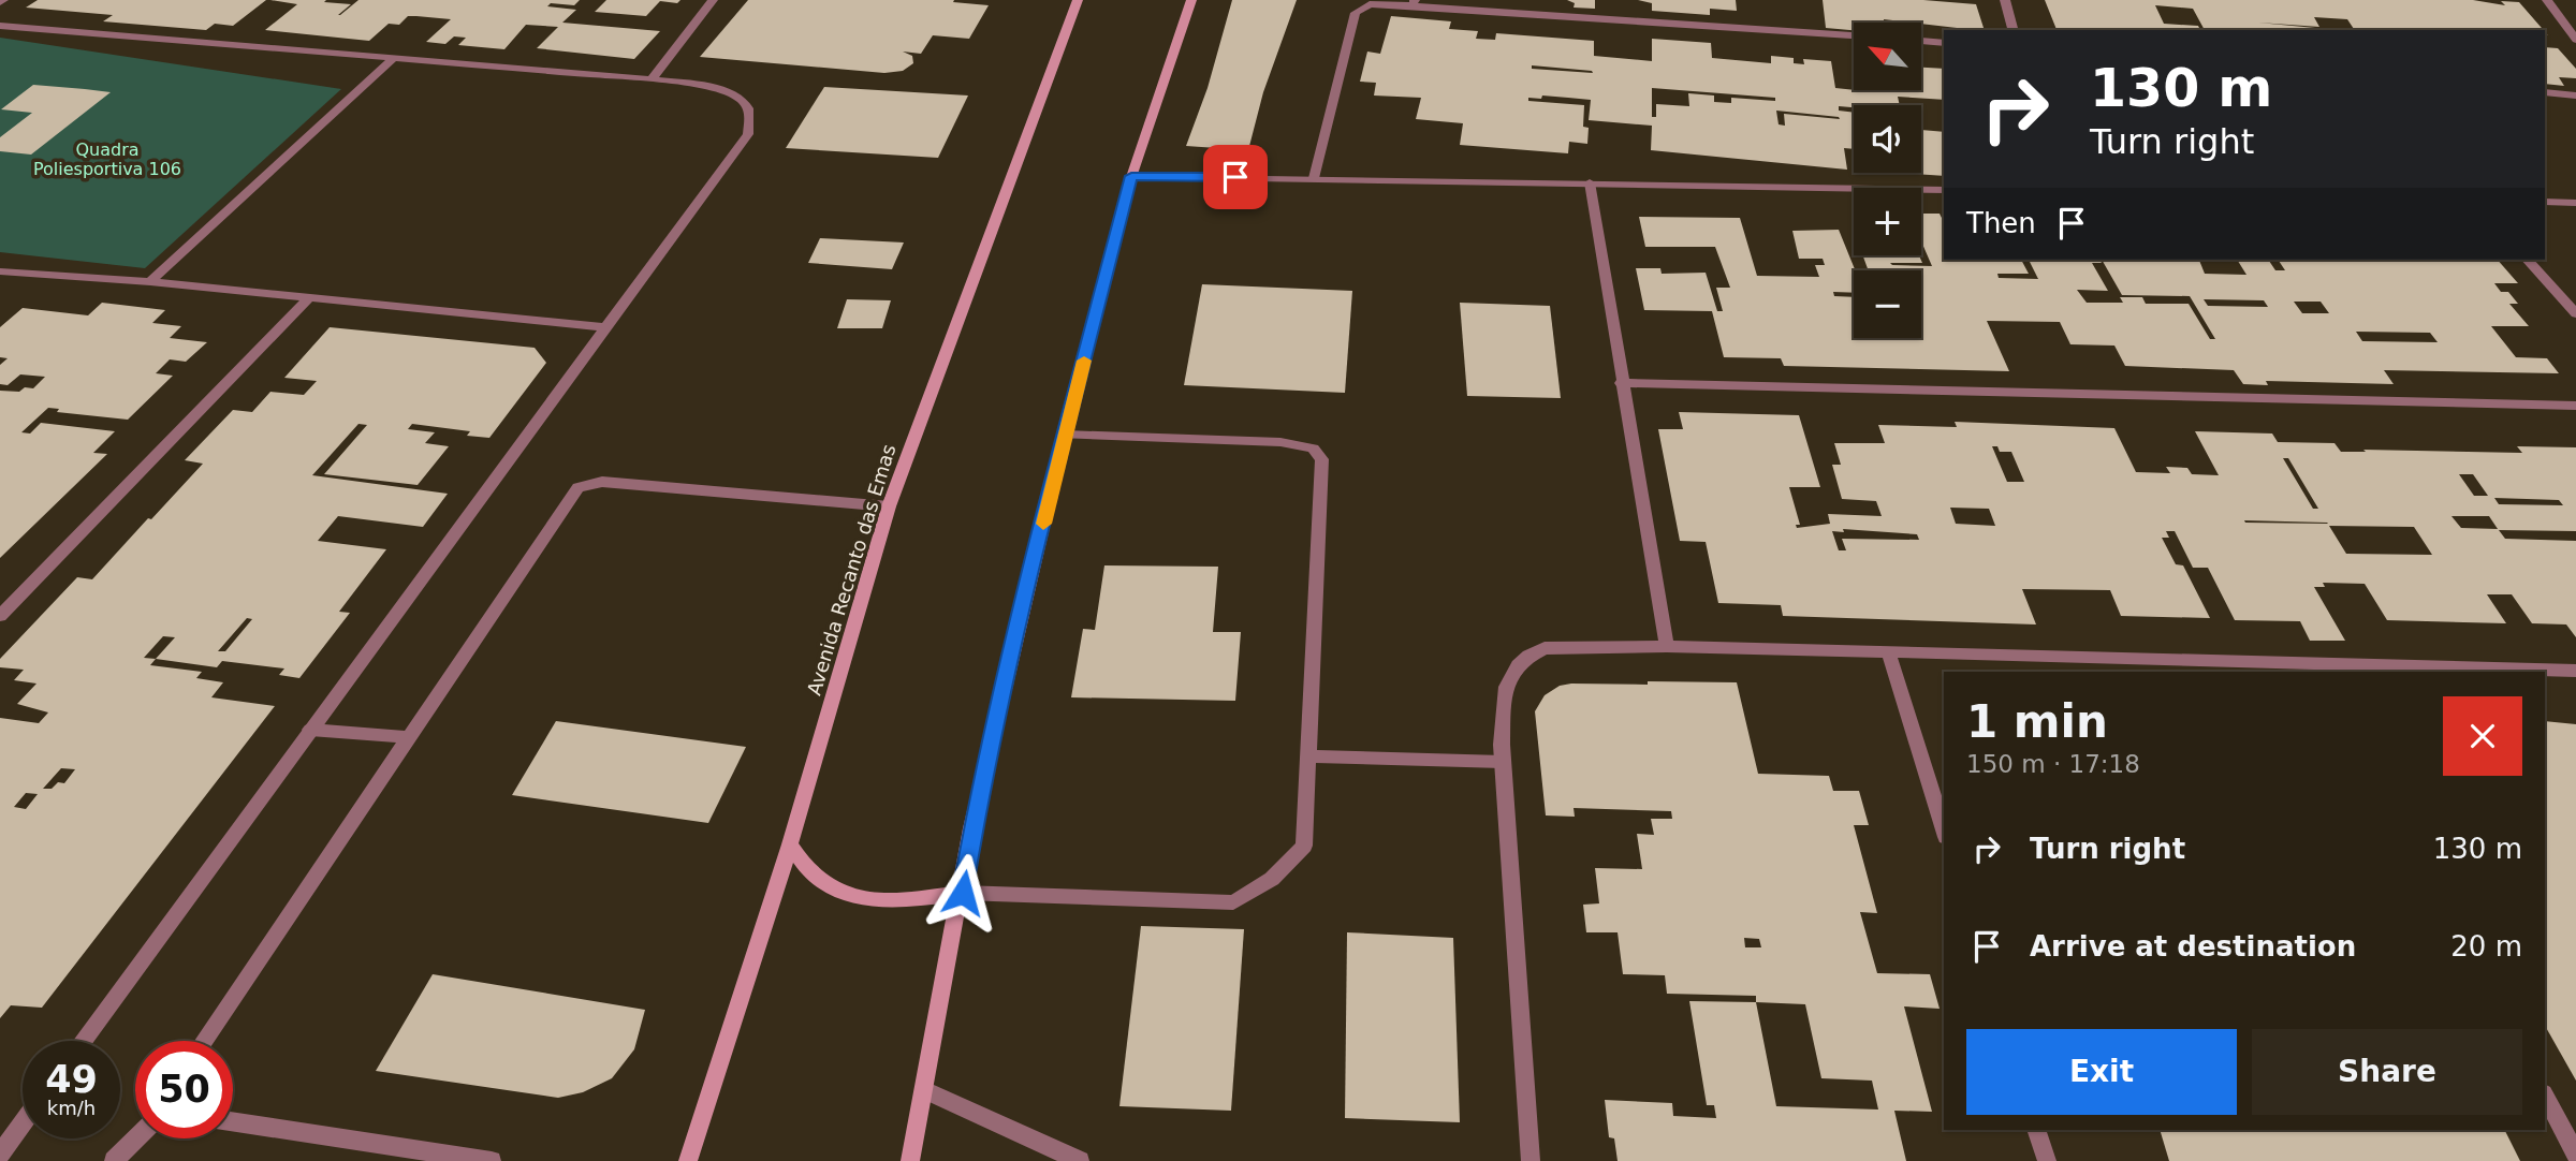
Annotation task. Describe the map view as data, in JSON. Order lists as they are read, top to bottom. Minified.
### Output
{"streets":{"main road":["Avenida Recanto das Emas"]},"parks":["Quadra Poliesportiva 106"],"north":"top left","page":{"map_buttons":["+","−"],"turn":["130 m","Turn right"],"then":"Then","heading":["1 min","150 m · 17:18"],"list":[{"name":"Turn right","value":"130 m"},{"name":"Arrive at destination","value":"20 m"}],"buttons":["Exit","Share"],"speed":"49 km/h","limit":"50"}}
